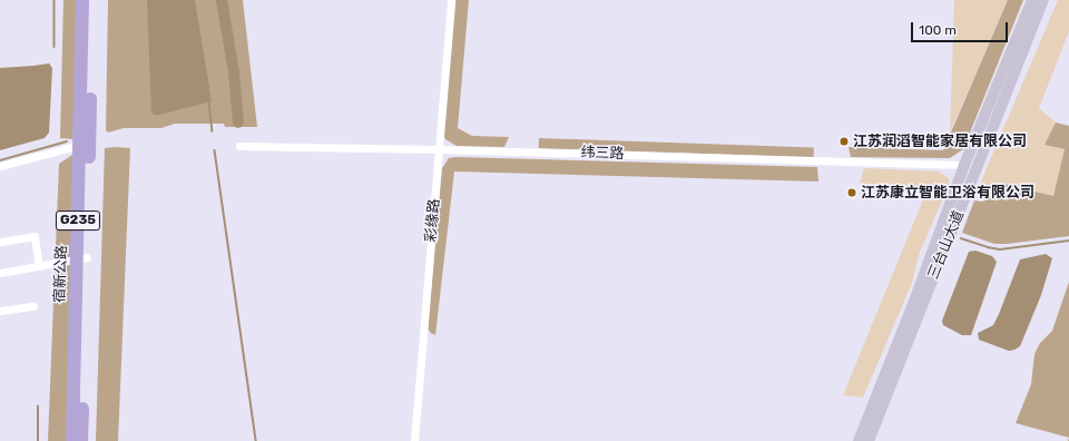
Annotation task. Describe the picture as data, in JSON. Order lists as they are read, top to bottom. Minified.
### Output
{"streets":{"highway":["G235","宿新公路"],"main road":["三台山大道"],"street":["纬三路","彩缘路"]},"crossings":[["纬三路","彩缘路"],["纬三路","三台山大道"]],"places":["江苏润滔智能家居有限公司","江苏康立智能卫浴有限公司"],"scale_bar":"100 m"}
